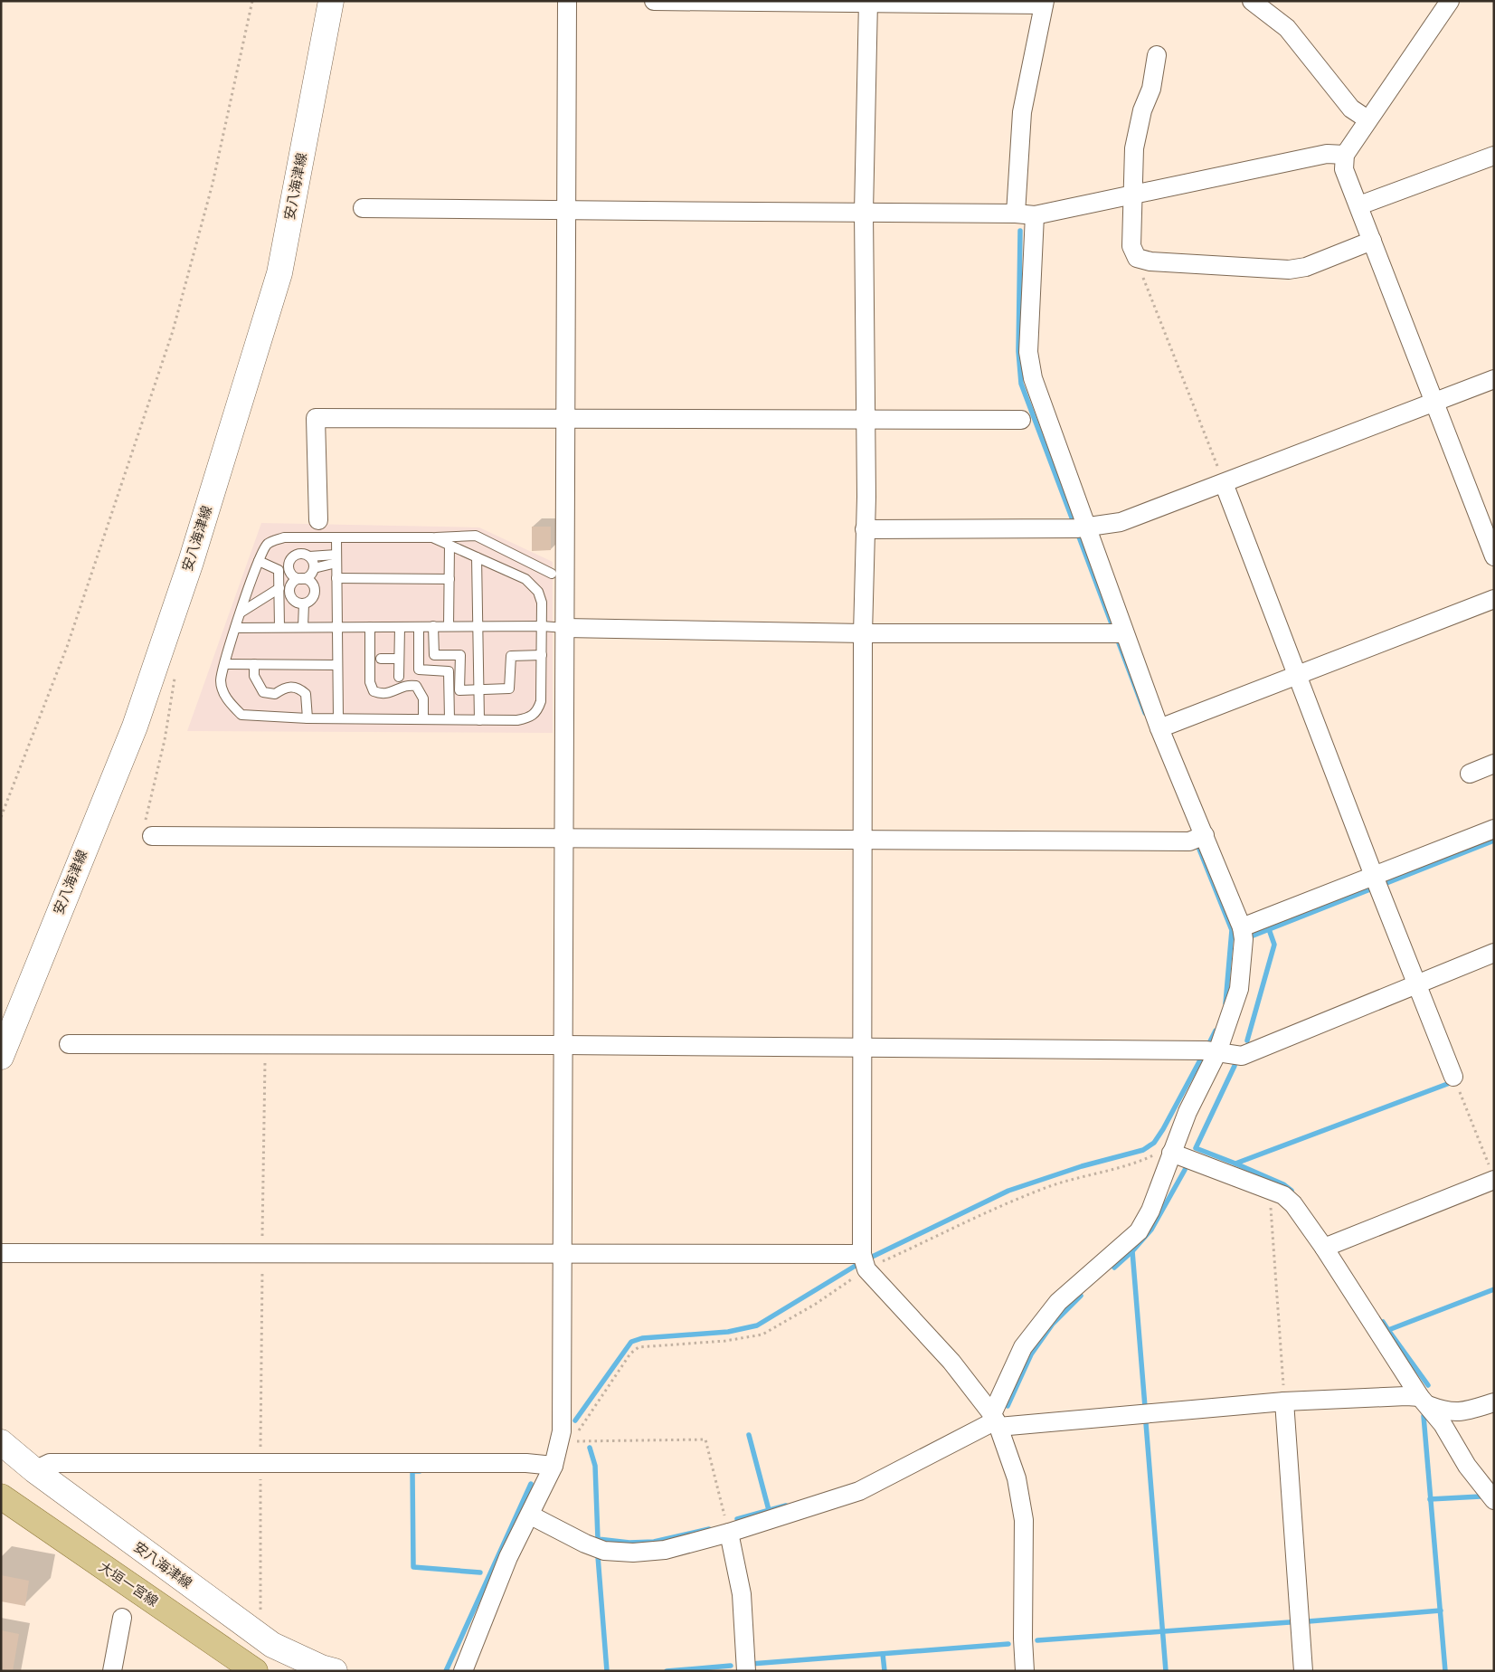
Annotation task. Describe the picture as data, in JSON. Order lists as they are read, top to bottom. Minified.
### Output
{"streets":{"main road":["安八海津線","大垣一宮線"]}}
